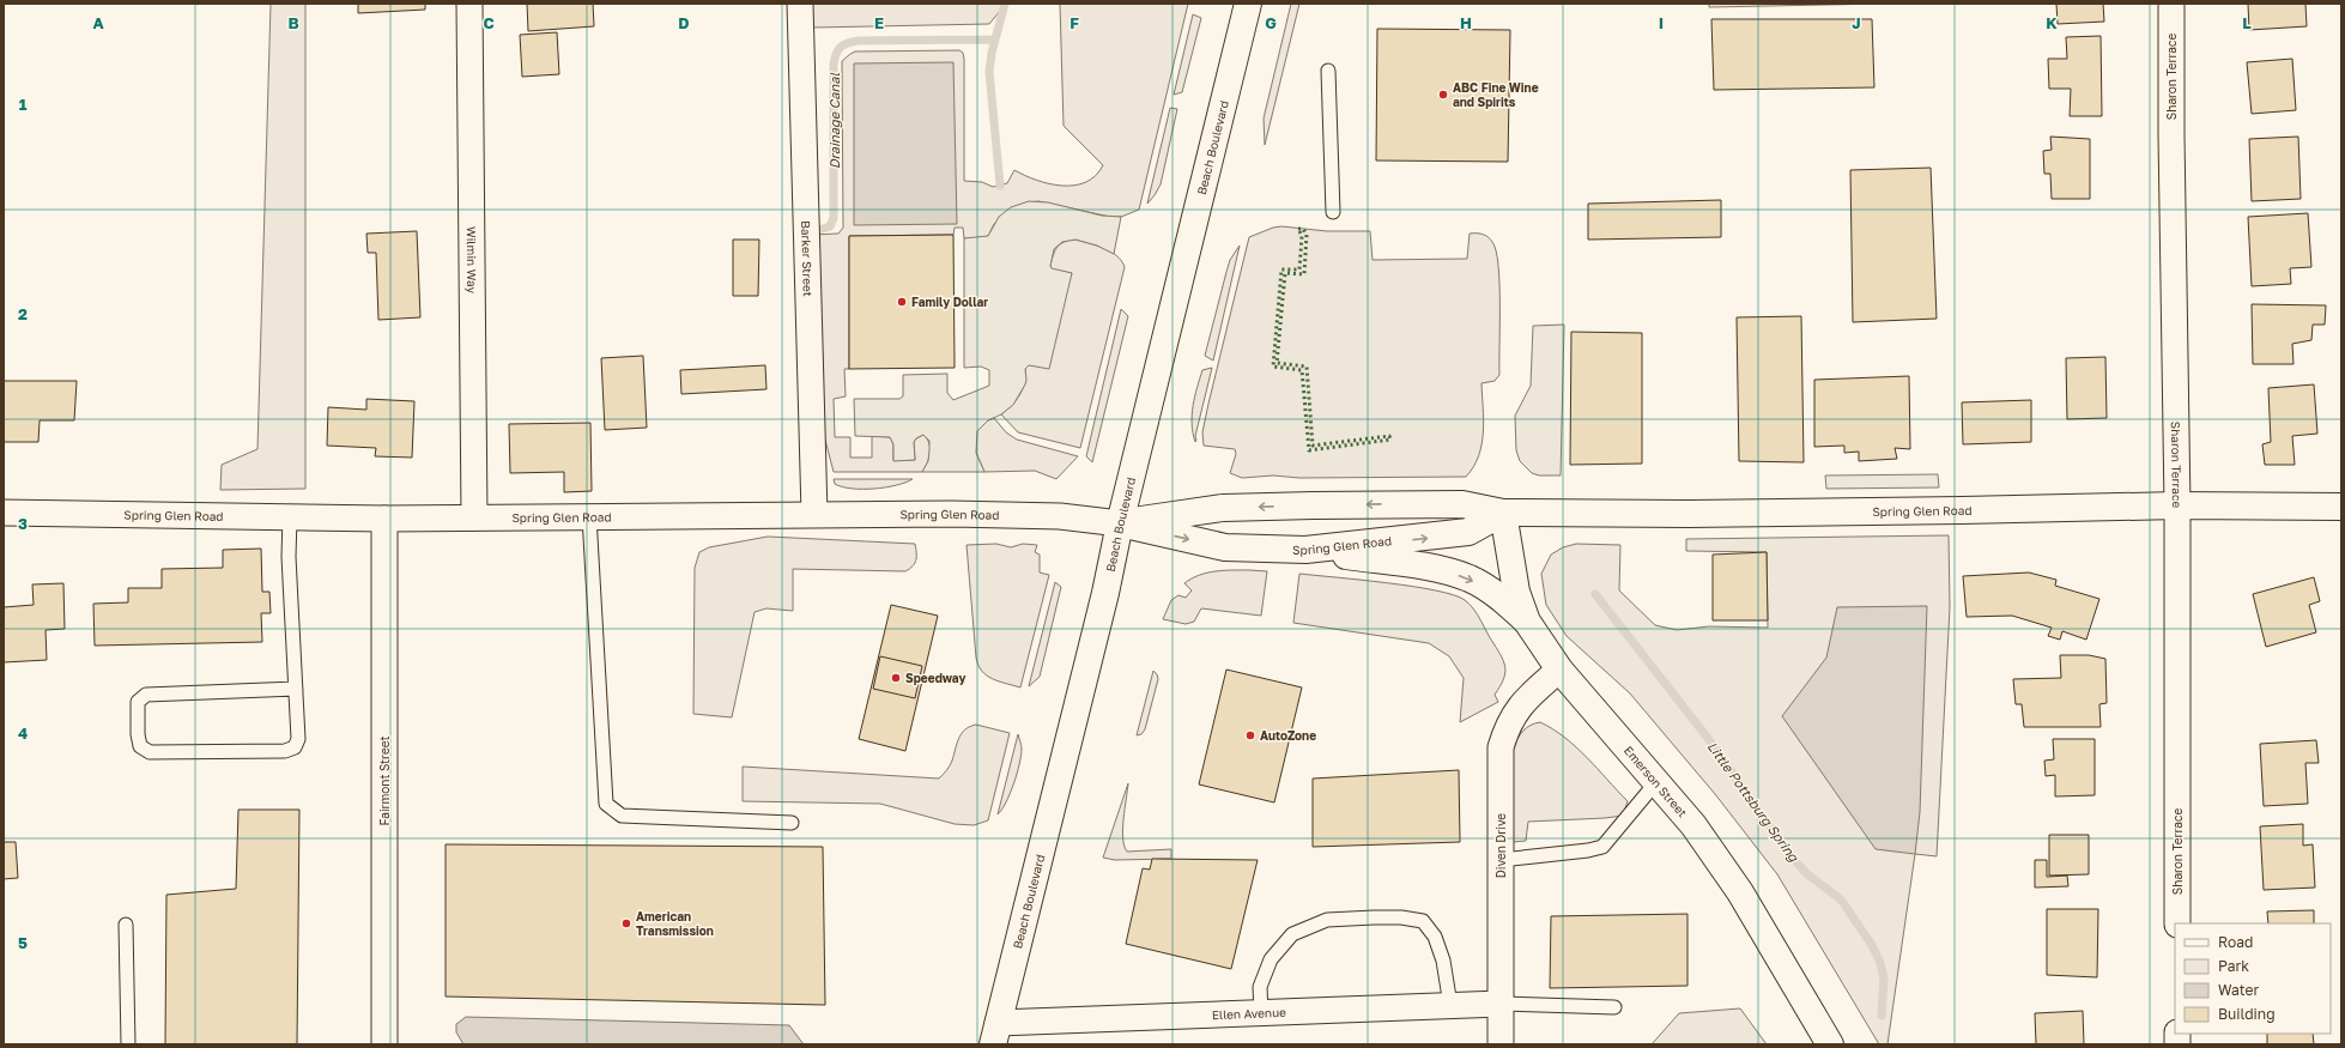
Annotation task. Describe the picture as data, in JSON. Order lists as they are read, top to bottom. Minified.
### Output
{"streets":{"main road":["Beach Boulevard","Spring Glen Road","Emerson Street"],"street":["Sharon Terrace","Barker Street","Wilmin Way","Fairmont Street","Diven Drive","Ellen Avenue"]},"crossings":[["Sharon Terrace","Spring Glen Road"],["Beach Boulevard","Spring Glen Road"],["Beach Boulevard","Ellen Avenue"],["Barker Street","Spring Glen Road"],["Wilmin Way","Spring Glen Road"],["Spring Glen Road","Fairmont Street"],["Spring Glen Road","Emerson Street"],["Emerson Street","Diven Drive"],["Diven Drive","Ellen Avenue"]],"water":["Drainage Canal","Little Pottsburg Spring"],"places":["ABC Fine Wine and Spirits","Family Dollar","Speedway","AutoZone","American Transmission"],"legend":["Road","Park","Water","Building"],"grid":{"columns":["A","B","C","D","E","F","G","H","I","J","K","L"],"rows":["1","2","3","4","5"]}}
